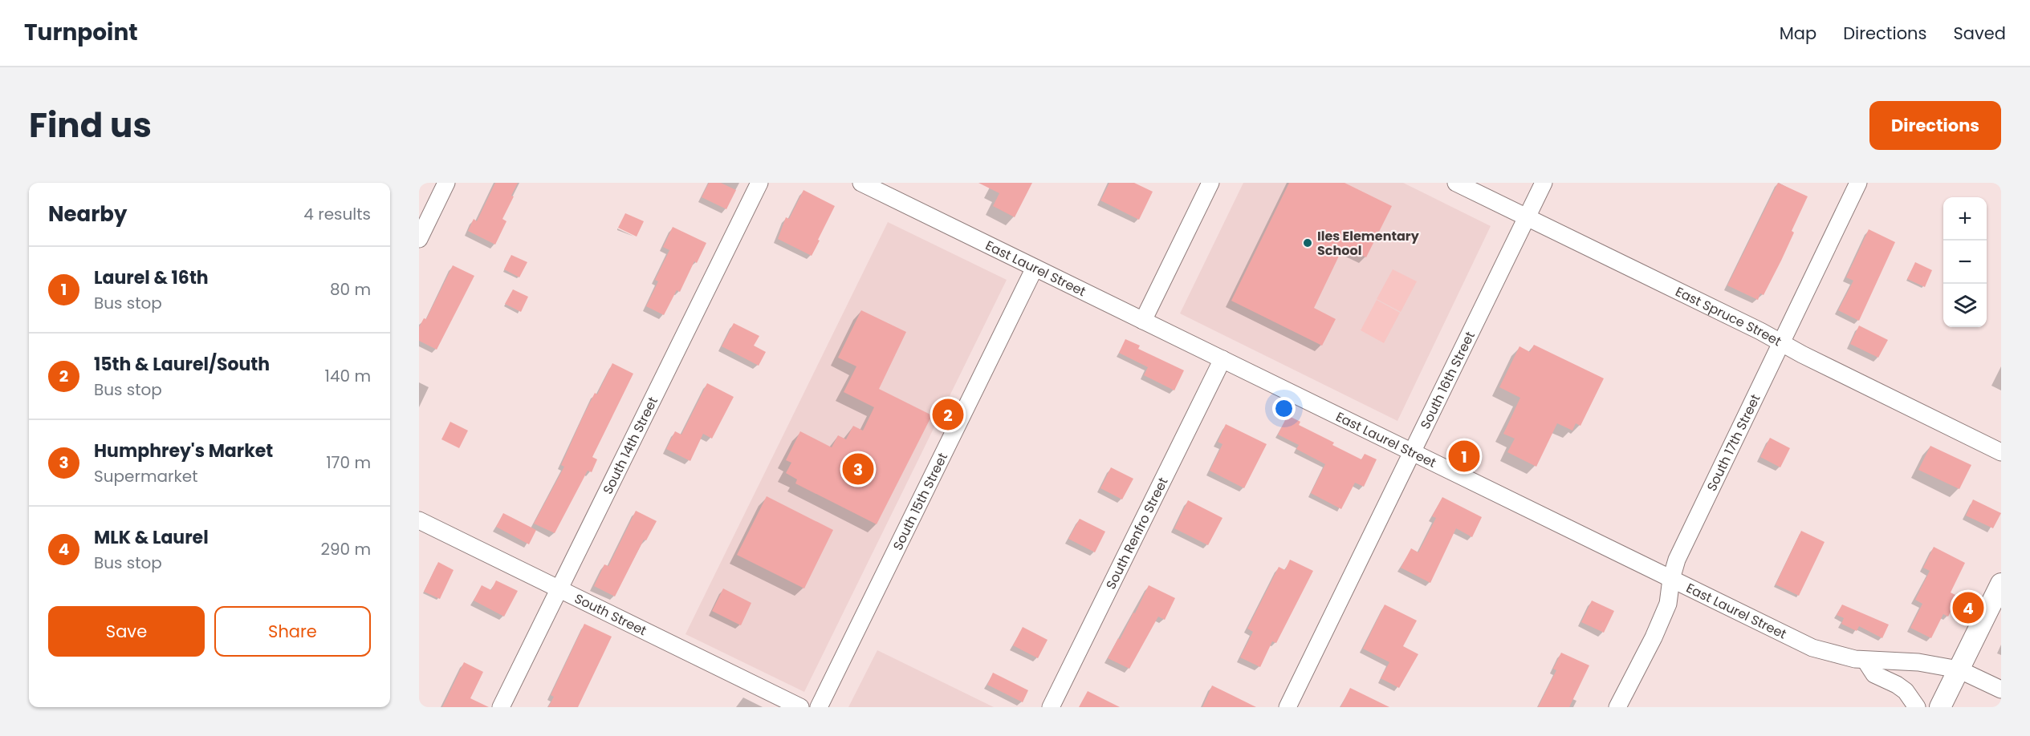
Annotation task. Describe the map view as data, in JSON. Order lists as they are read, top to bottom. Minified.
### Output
{"streets":{"street":["East Laurel Street","East Spruce Street","South 16th Street","South 17th Street","South 14th Street","South 15th Street","South Renfro Street","South Street"]},"crossings":[["East Laurel Street","South 16th Street"],["East Laurel Street","South 17th Street"],["East Laurel Street","South 15th Street"],["East Laurel Street","South Renfro Street"],["East Spruce Street","South 16th Street"],["East Spruce Street","South 17th Street"],["South 14th Street","South Street"]],"places":["Iles Elementary School"],"page":{"header":"Turnpoint","nav":["Map","Directions","Saved"],"title":"Find us","buttons":["Directions",["Save","Share"]],"heading":["Nearby","4 results"],"map_buttons":["+","−"],"list":[{"mark":"1","name":"Laurel & 16th","note":"Bus stop","value":"80 m"},{"mark":"2","name":"15th & Laurel/South","note":"Bus stop","value":"140 m"},{"mark":"3","name":"Humphrey's Market","note":"Supermarket","value":"170 m"},{"mark":"4","name":"MLK & Laurel","note":"Bus stop","value":"290 m"}],"pins":["2","1","3","4"]}}
